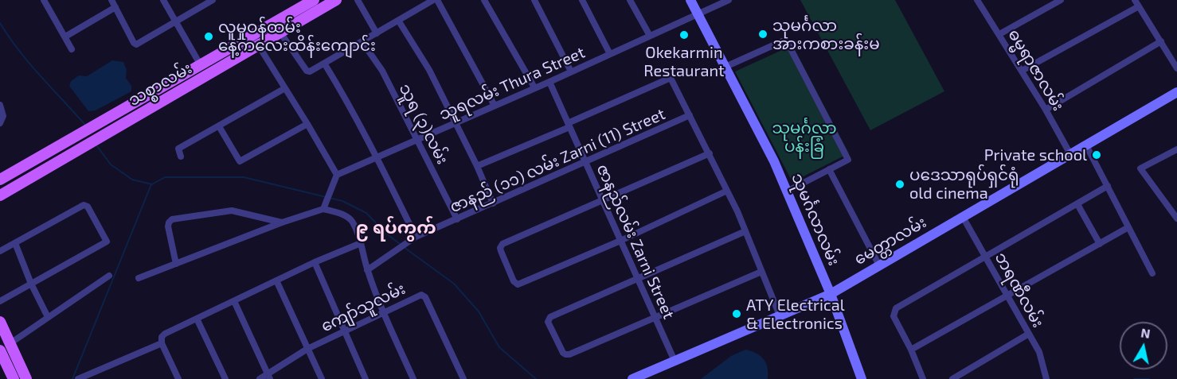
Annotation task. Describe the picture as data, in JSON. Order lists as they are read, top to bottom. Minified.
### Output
{"streets":{"main road":["သစ္စာလမ်း","သုမင်္ဂလာလမ်း","မေတ္တာလမ်း"],"street":["ဓမ္မရာဇာလမ်း","သူရလမ်း Thura Street","သူရ (၃)လမ်း","ဇာနည် (၁၁) လမ်း Zarni (11) Street","ဇာနည်လမ်း Zarni Street","ဘရဏီလမ်း","ကျော်သူလမ်း"]},"crossings":[["ဓမ္မရာဇာလမ်း","မေတ္တာလမ်း"],["သူရလမ်း Thura Street","သူရ (၃)လမ်း"],["သူရလမ်း Thura Street","သုမင်္ဂလာလမ်း"],["သူရလမ်း Thura Street","ဇာနည်လမ်း Zarni Street"],["သူရ (၃)လမ်း","ဇာနည် (၁၁) လမ်း Zarni (11) Street"],["ဇာနည် (၁၁) လမ်း Zarni (11) Street","ဇာနည်လမ်း Zarni Street"],["သုမင်္ဂလာလမ်း","မေတ္တာလမ်း"],["မေတ္တာလမ်း","ဇာနည်လမ်း Zarni Street"],["မေတ္တာလမ်း","ဘရဏီလမ်း"]],"districts":["၉ ရပ်ကွက်"],"parks":["သုမင်္ဂလာ ပန်းခြံ"],"places":["သုမင်္ဂလာ အားကစားခန်းမ","Okekarmin Restaurant","လူမှုဝန်ထမ်း နေ့ကလေးထိန်းကျောင်း","Private school","ပဒေသာရုပ်ရှင်ရုံ old cinema","ATY Electrical & Electronics"],"north":"top"}
